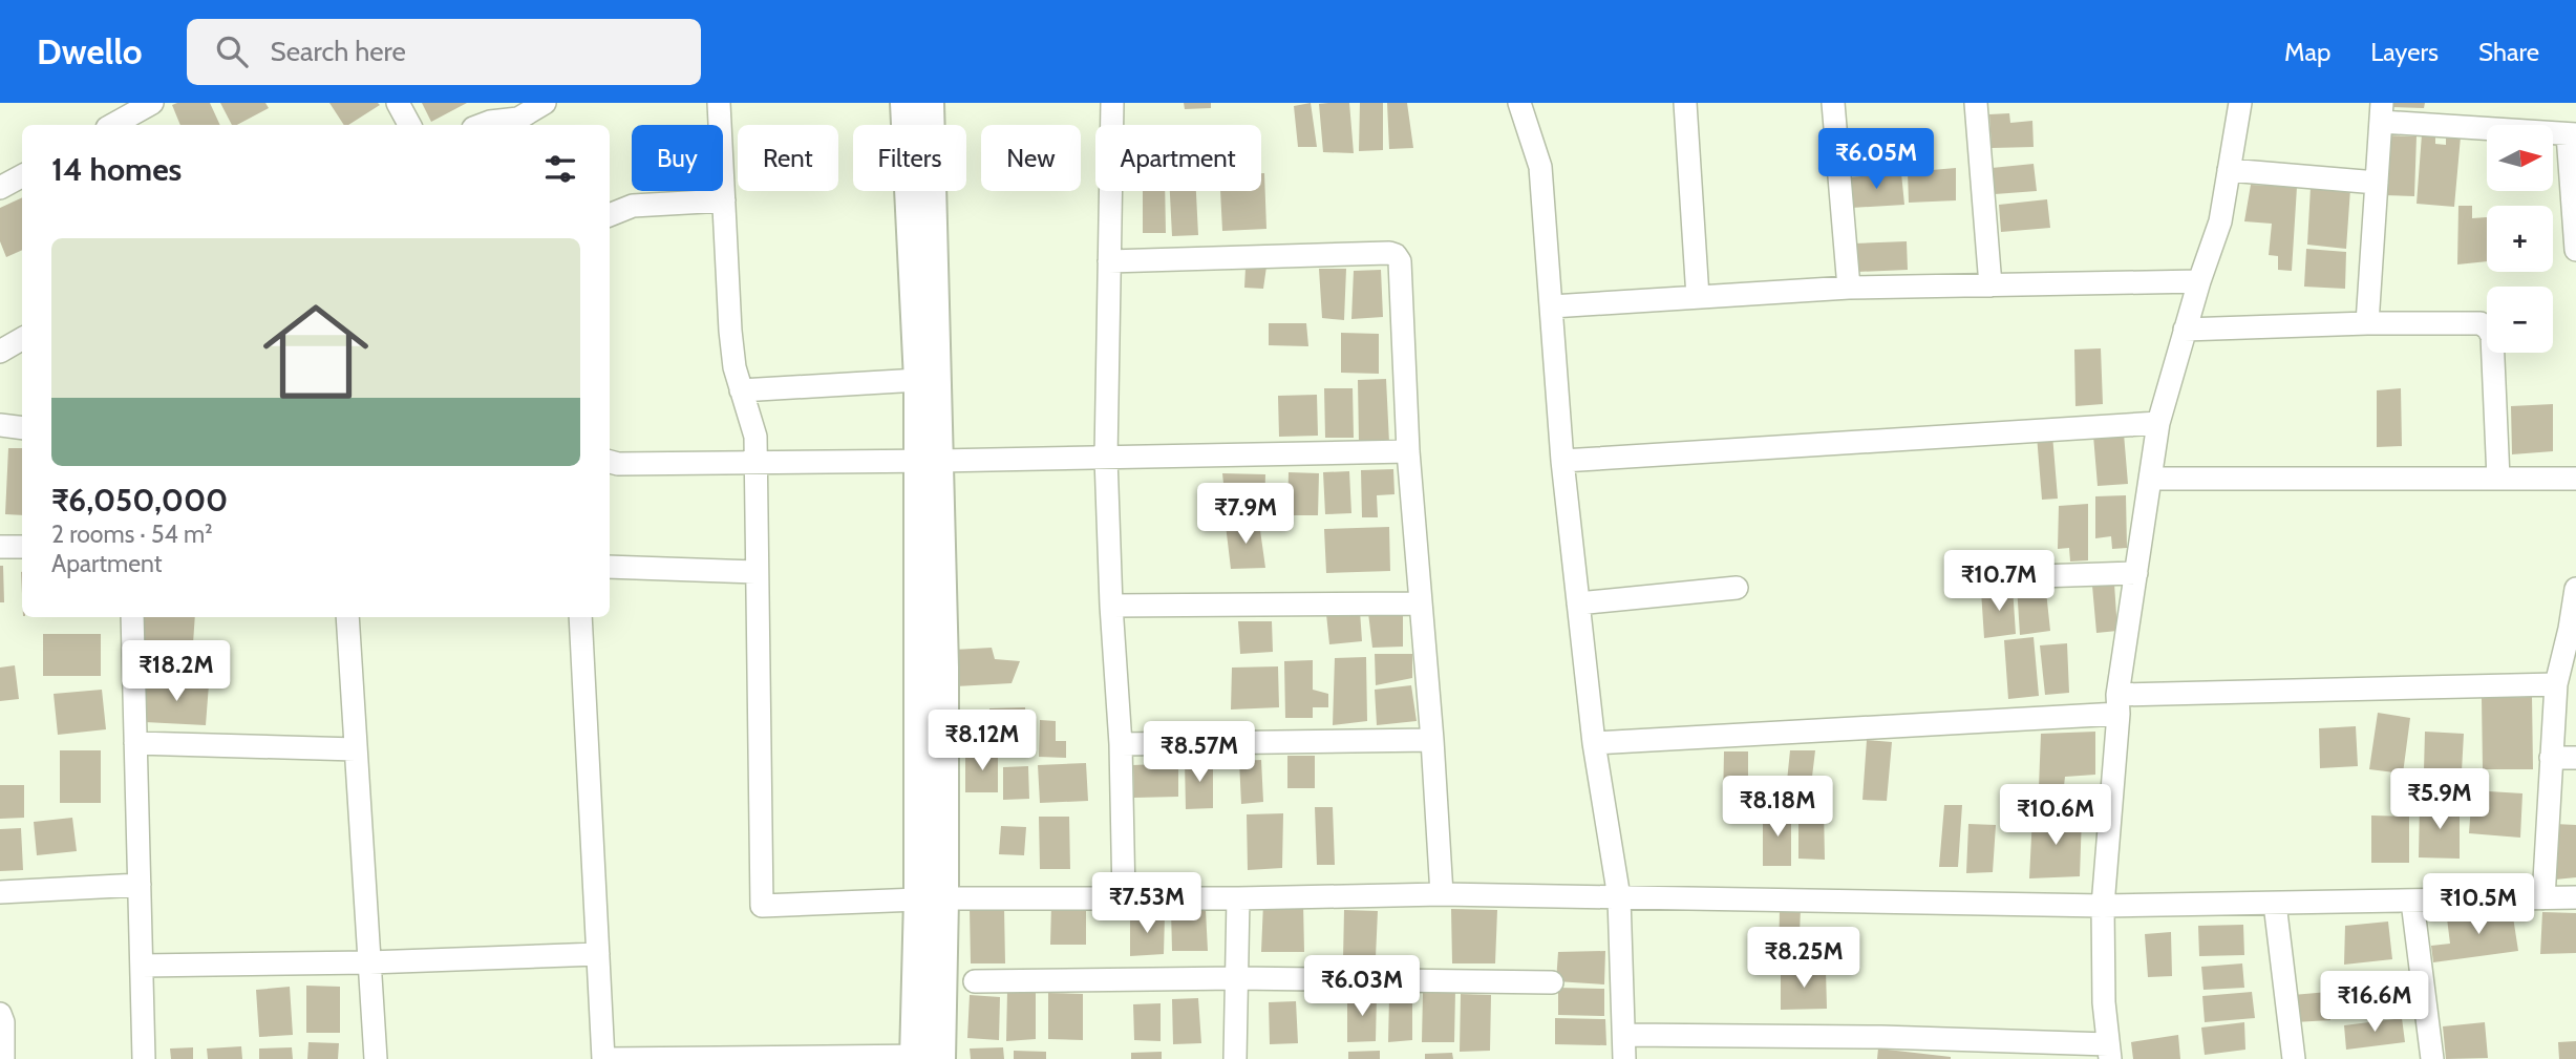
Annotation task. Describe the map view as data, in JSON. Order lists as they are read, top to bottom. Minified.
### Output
{"north":"right","page":{"header":"Dwello","search":"Search here","nav":["Map","Layers","Share"],"map_buttons":["+","−"],"chip":["Buy","Rent","Filters","New","Apartment"],"heading":"14 homes","price":["₹6.05M","₹7.9M","₹10.7M","₹18.2M","₹8.12M","₹8.57M","₹5.9M","₹8.18M","₹10.6M","₹7.53M","₹10.5M","₹8.25M","₹6.03M","₹16.6M"],"list":[{"name":"₹6,050,000","note":"2 rooms · 54 m² · Apartment"}]}}
